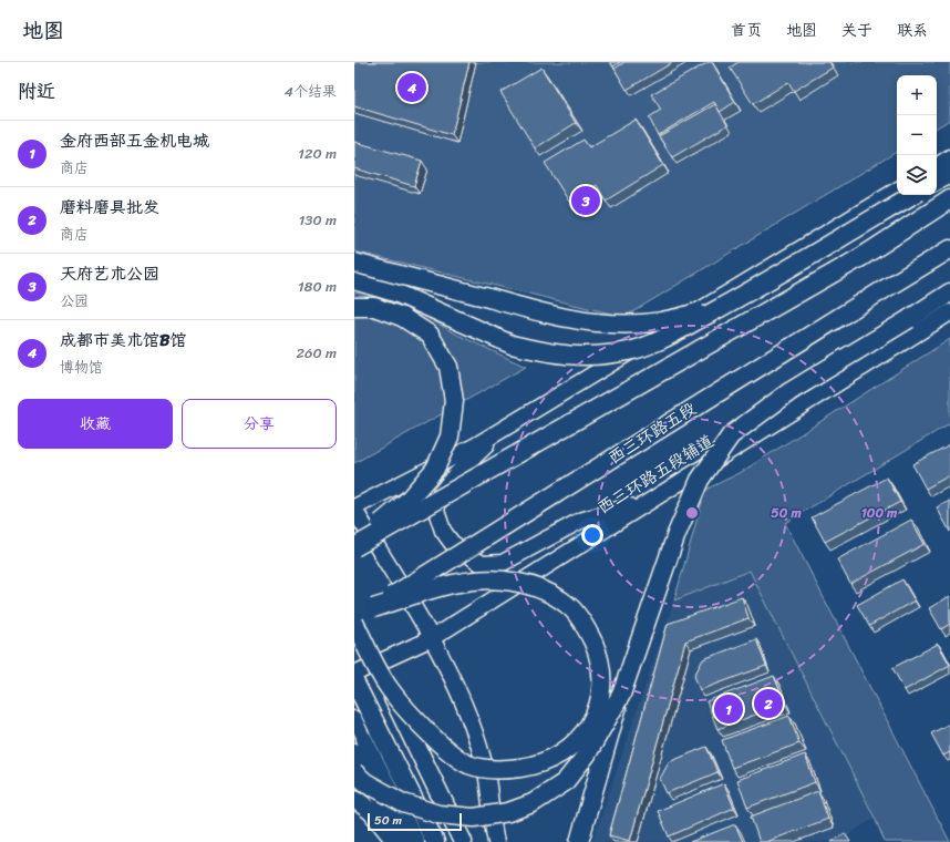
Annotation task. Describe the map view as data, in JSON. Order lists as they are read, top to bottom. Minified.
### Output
{"streets":{"highway":["西三环路五段"],"main road":["西三环路五段辅道"]},"scale_bar":"50 m","page":{"header":"地图","nav":["首页","地图","关于","联系"],"heading":["附近","4个结果"],"pins":["4","3","2","1"],"map_buttons":["+","−"],"list":[{"mark":"1","name":"金府西部五金机电城","note":"商店","value":"120 m"},{"mark":"2","name":"磨料磨具批发","note":"商店","value":"130 m"},{"mark":"3","name":"天府艺术公园","note":"公园","value":"180 m"},{"mark":"4","name":"成都市美术馆B馆","note":"博物馆","value":"260 m"}],"buttons":["收藏","分享"],"scale":"50 m"},"rings":["50 m","100 m"]}
